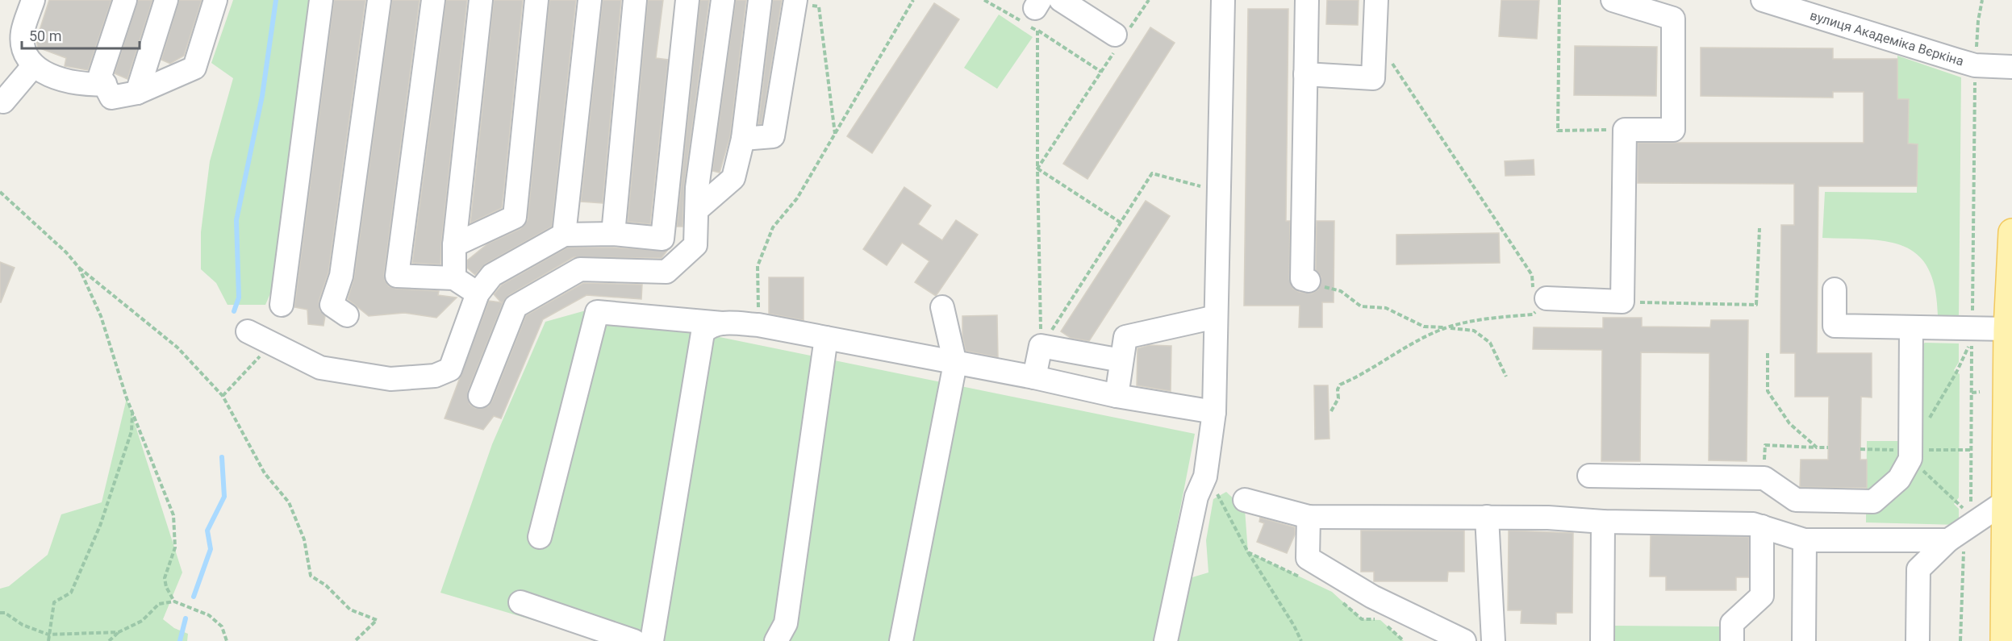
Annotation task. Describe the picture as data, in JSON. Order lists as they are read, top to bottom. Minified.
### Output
{"streets":{"street":["вулиця Академіка Вєркіна"]},"scale_bar":"50 m"}
